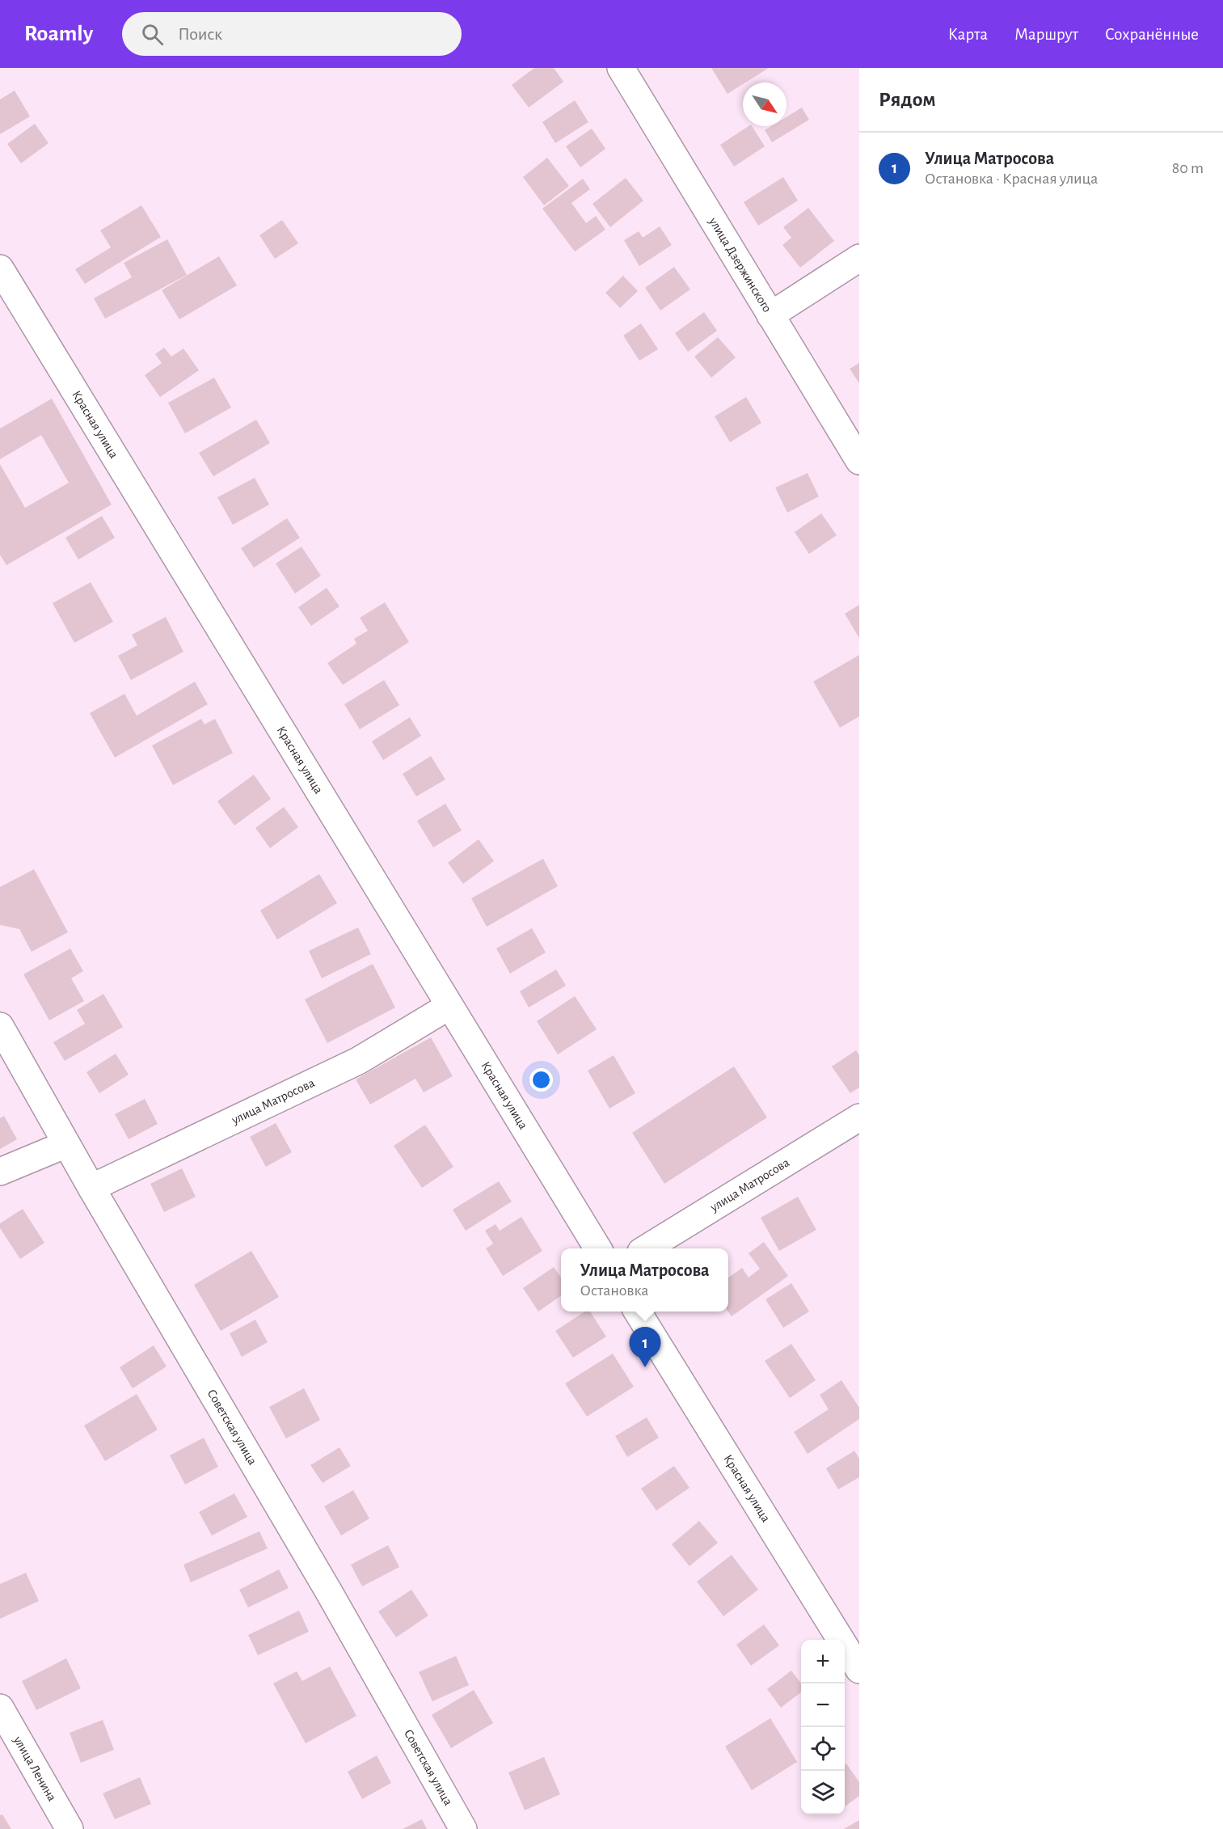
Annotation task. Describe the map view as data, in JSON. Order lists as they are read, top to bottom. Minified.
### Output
{"streets":{"street":["улица Дзержинского","Красная улица","улица Матросова","Советская улица","улица Ленина"]},"crossings":[["Красная улица","улица Матросова"],["улица Матросова","Советская улица"]],"north":"bottom right","page":{"header":"Roamly","search":"Поиск","nav":["Карта","Маршрут","Сохранённые"],"heading":"Рядом","list":[{"mark":"1","name":"Улица Матросова","note":"Остановка · Красная улица","value":"80 m"}],"popup":["Улица Матросова","Остановка"],"pins":"1","map_buttons":["+","−"]}}
